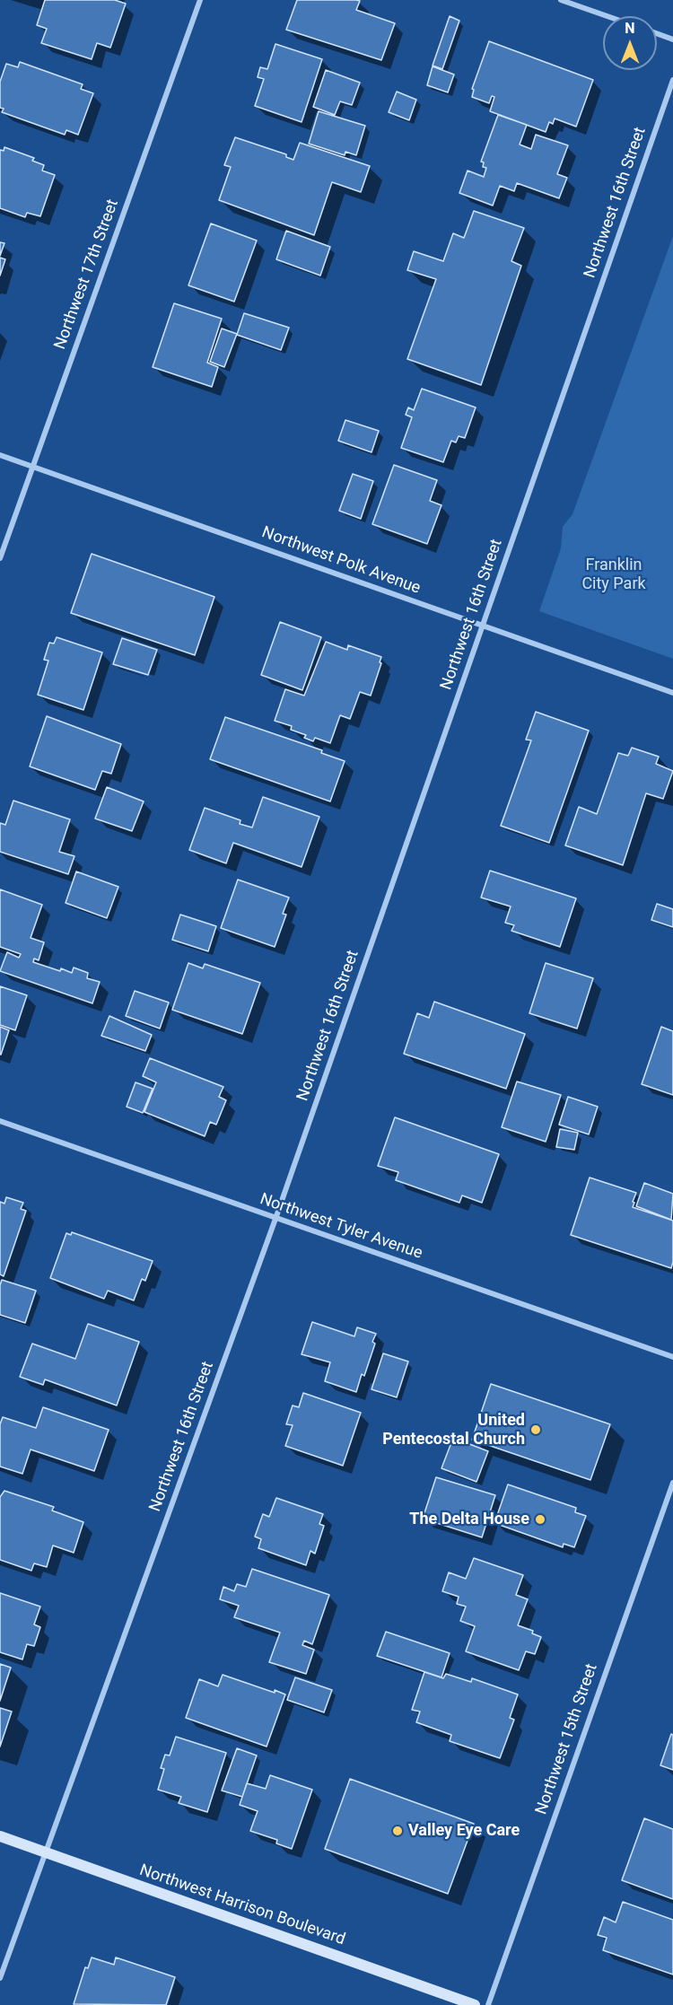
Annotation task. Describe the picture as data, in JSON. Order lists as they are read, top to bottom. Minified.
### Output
{"streets":{"main road":["Northwest Harrison Boulevard"],"street":["Northwest 16th Street","Northwest 17th Street","Northwest Polk Avenue","Northwest Tyler Avenue","Northwest 15th Street"]},"crossings":[["Northwest 16th Street","Northwest Polk Avenue"],["Northwest 16th Street","Northwest Tyler Avenue"],["Northwest 16th Street","Northwest Harrison Boulevard"],["Northwest 17th Street","Northwest Polk Avenue"]],"parks":["Franklin City Park"],"places":["United Pentecostal Church","The Delta House","Valley Eye Care"],"north":"top"}
